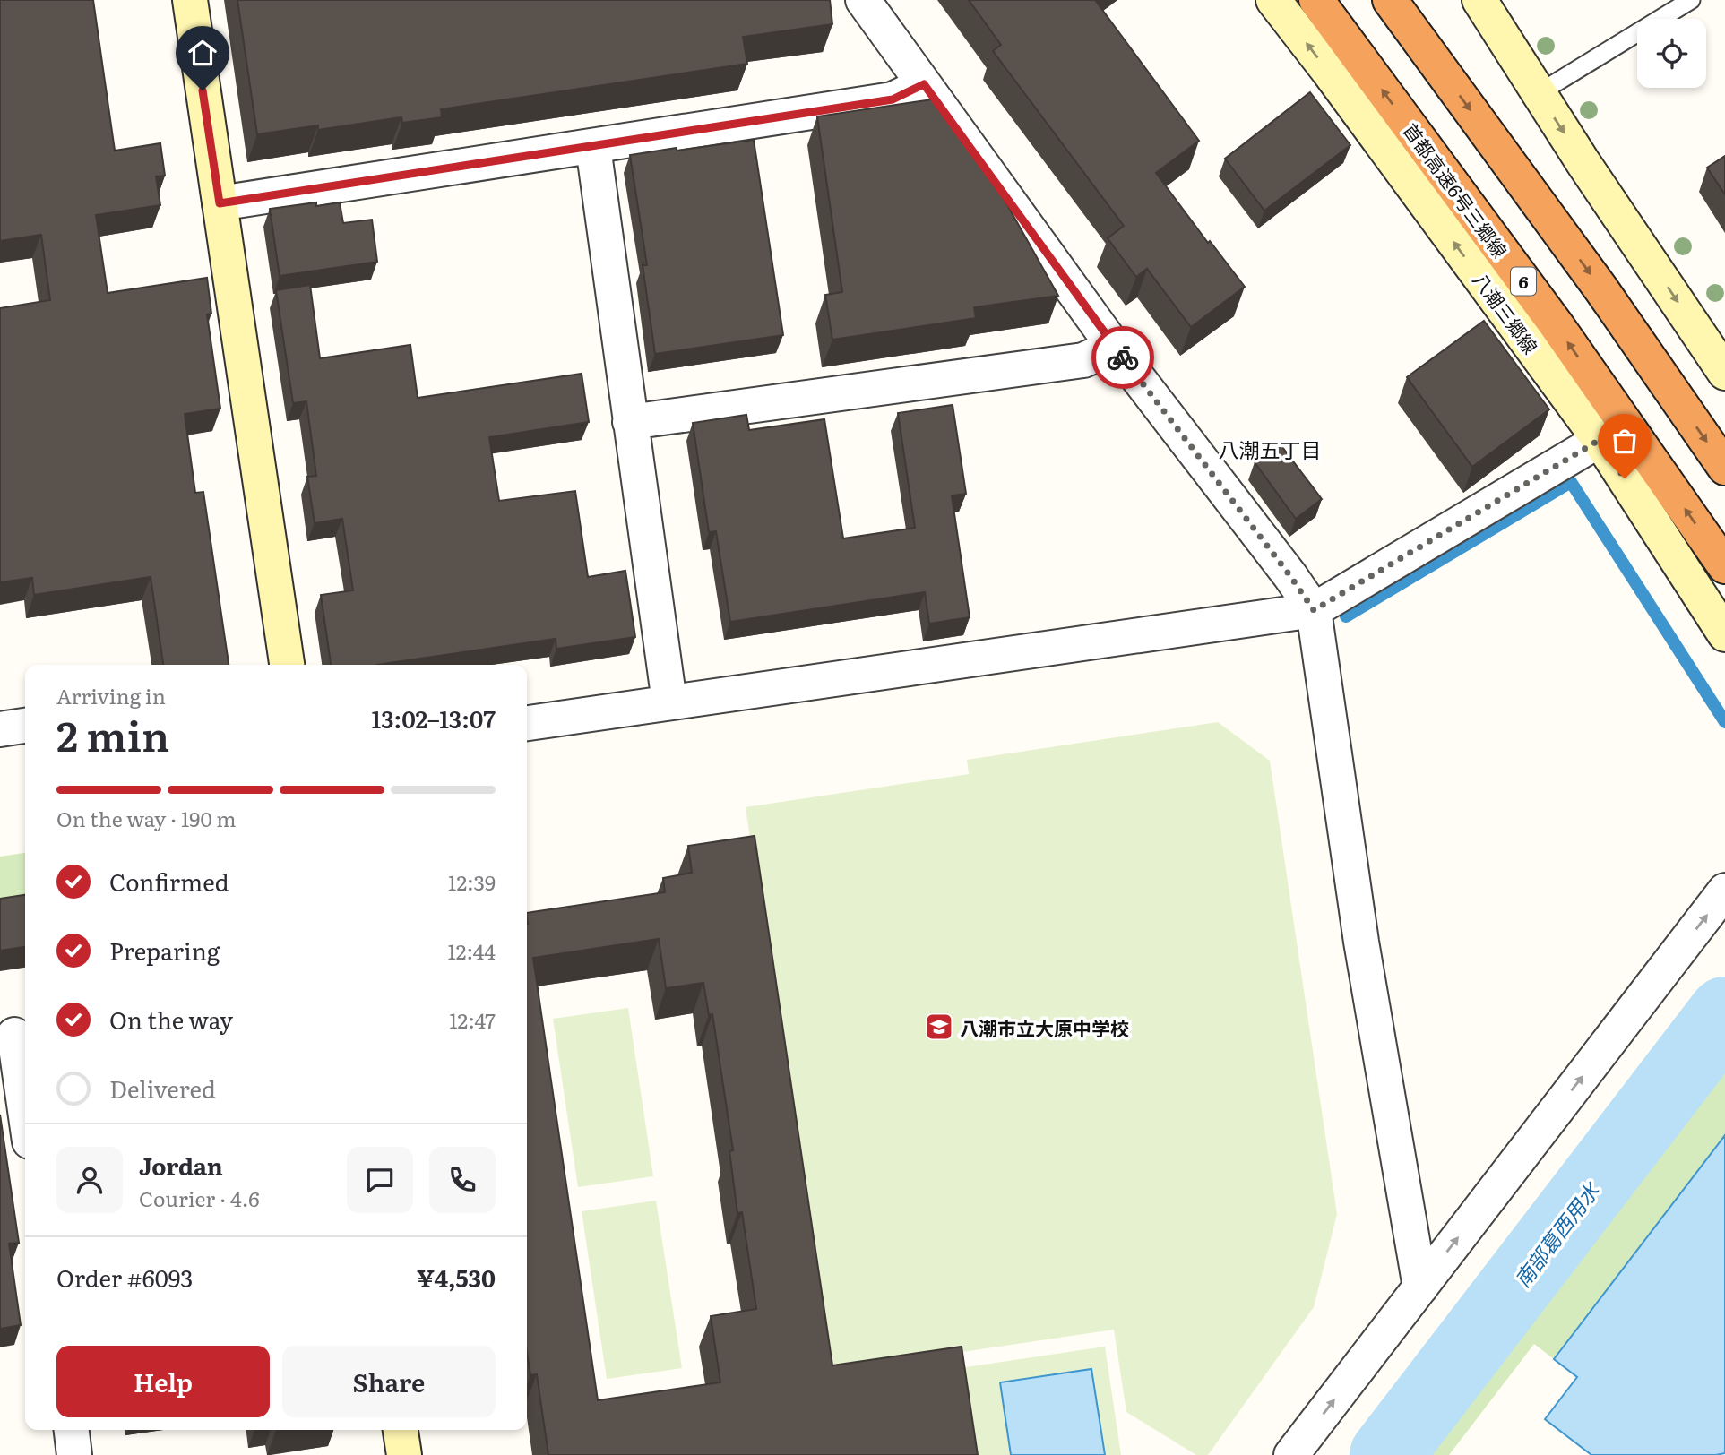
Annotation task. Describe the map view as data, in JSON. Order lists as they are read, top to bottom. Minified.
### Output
{"streets":{"highway":["首都高速6号三郷線","6"],"main road":["八潮三郷線"]},"districts":["八潮五丁目"],"water":["南部葛西用水"],"places":{"school or university":["八潮市立大原中学校"]},"page":{"heading":["2 min","Arriving in","13:02–13:07"],"panel":["Jordan","Courier · 4.6","Order #6093","¥4,530"],"bar":"On the way · 190 m","list":[["Confirmed","12:39"],["Preparing","12:44"],["On the way","12:47"],"Delivered"],"buttons":["Help","Share"]}}
